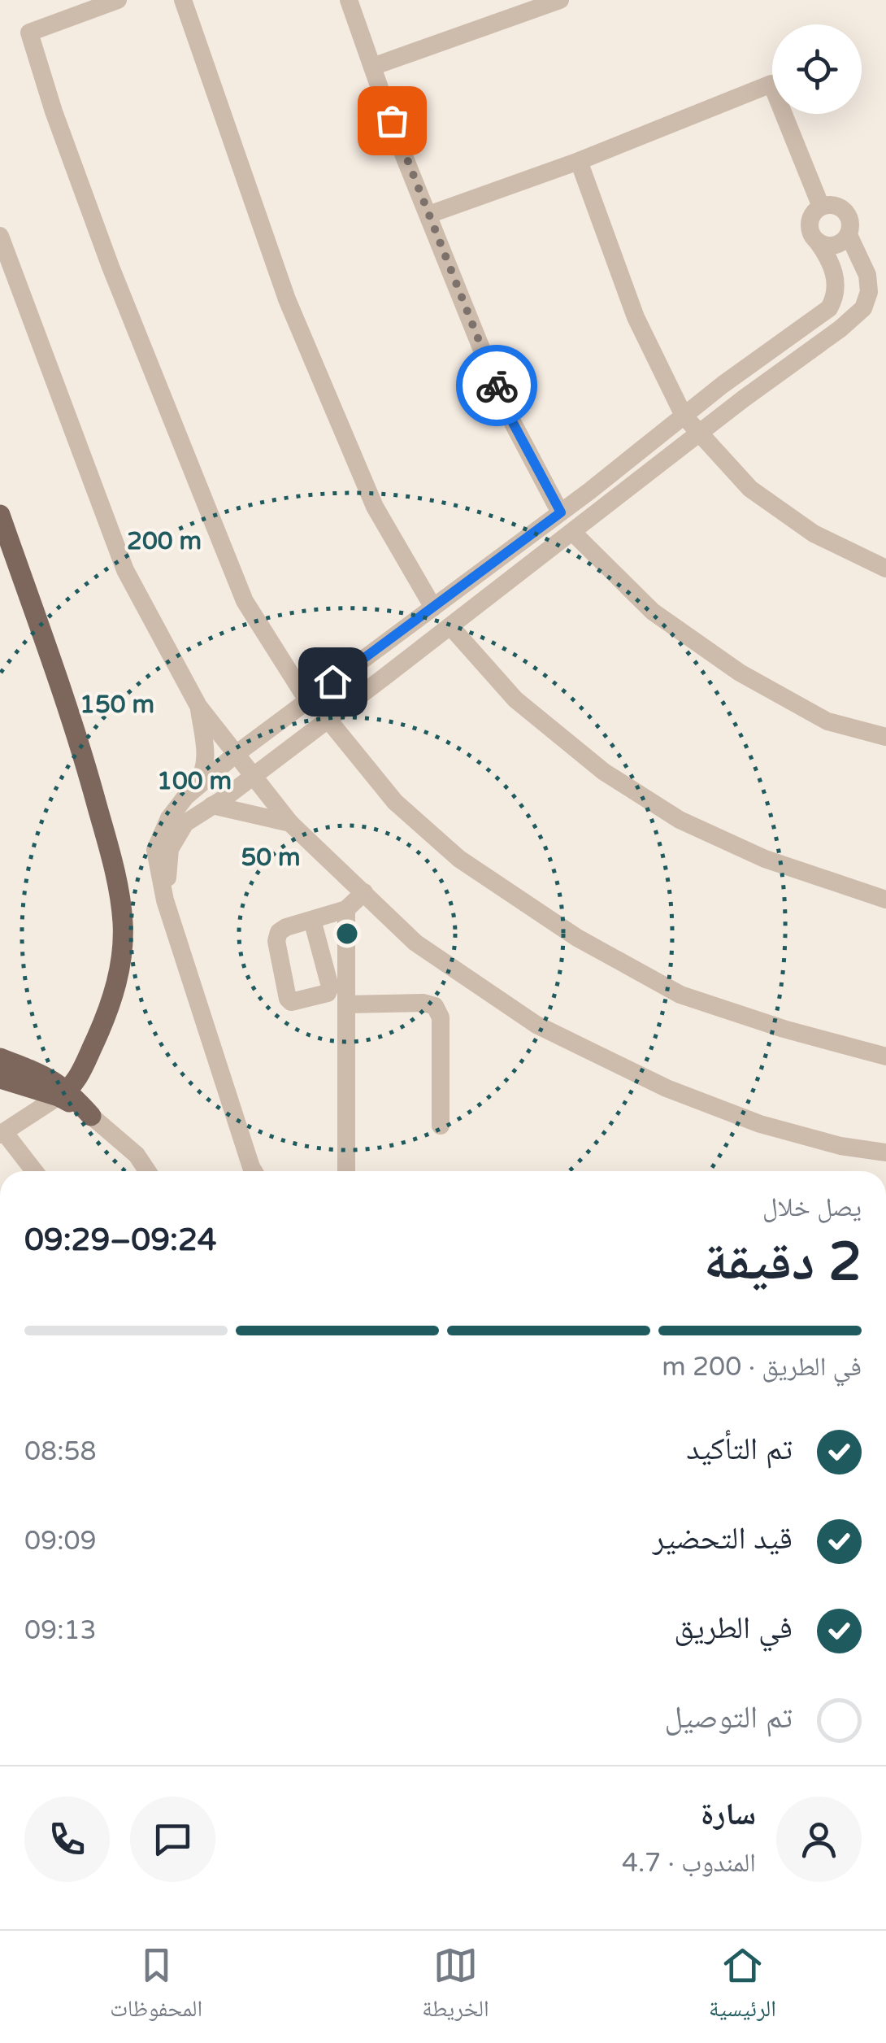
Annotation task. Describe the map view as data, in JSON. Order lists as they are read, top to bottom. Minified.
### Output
{"page":{"heading":["2 دقيقة","يصل خلال","09:24–09:29"],"panel":["سارة","المندوب · 4.7"],"bar":"في الطريق · 200 m","list":[["تم التأكيد","08:58"],["قيد التحضير","09:09"],["في الطريق","09:13"],"تم التوصيل"],"tabs":["الرئيسية","الخريطة","المحفوظات"]},"rings":["200 m","150 m","100 m","50 m"]}
